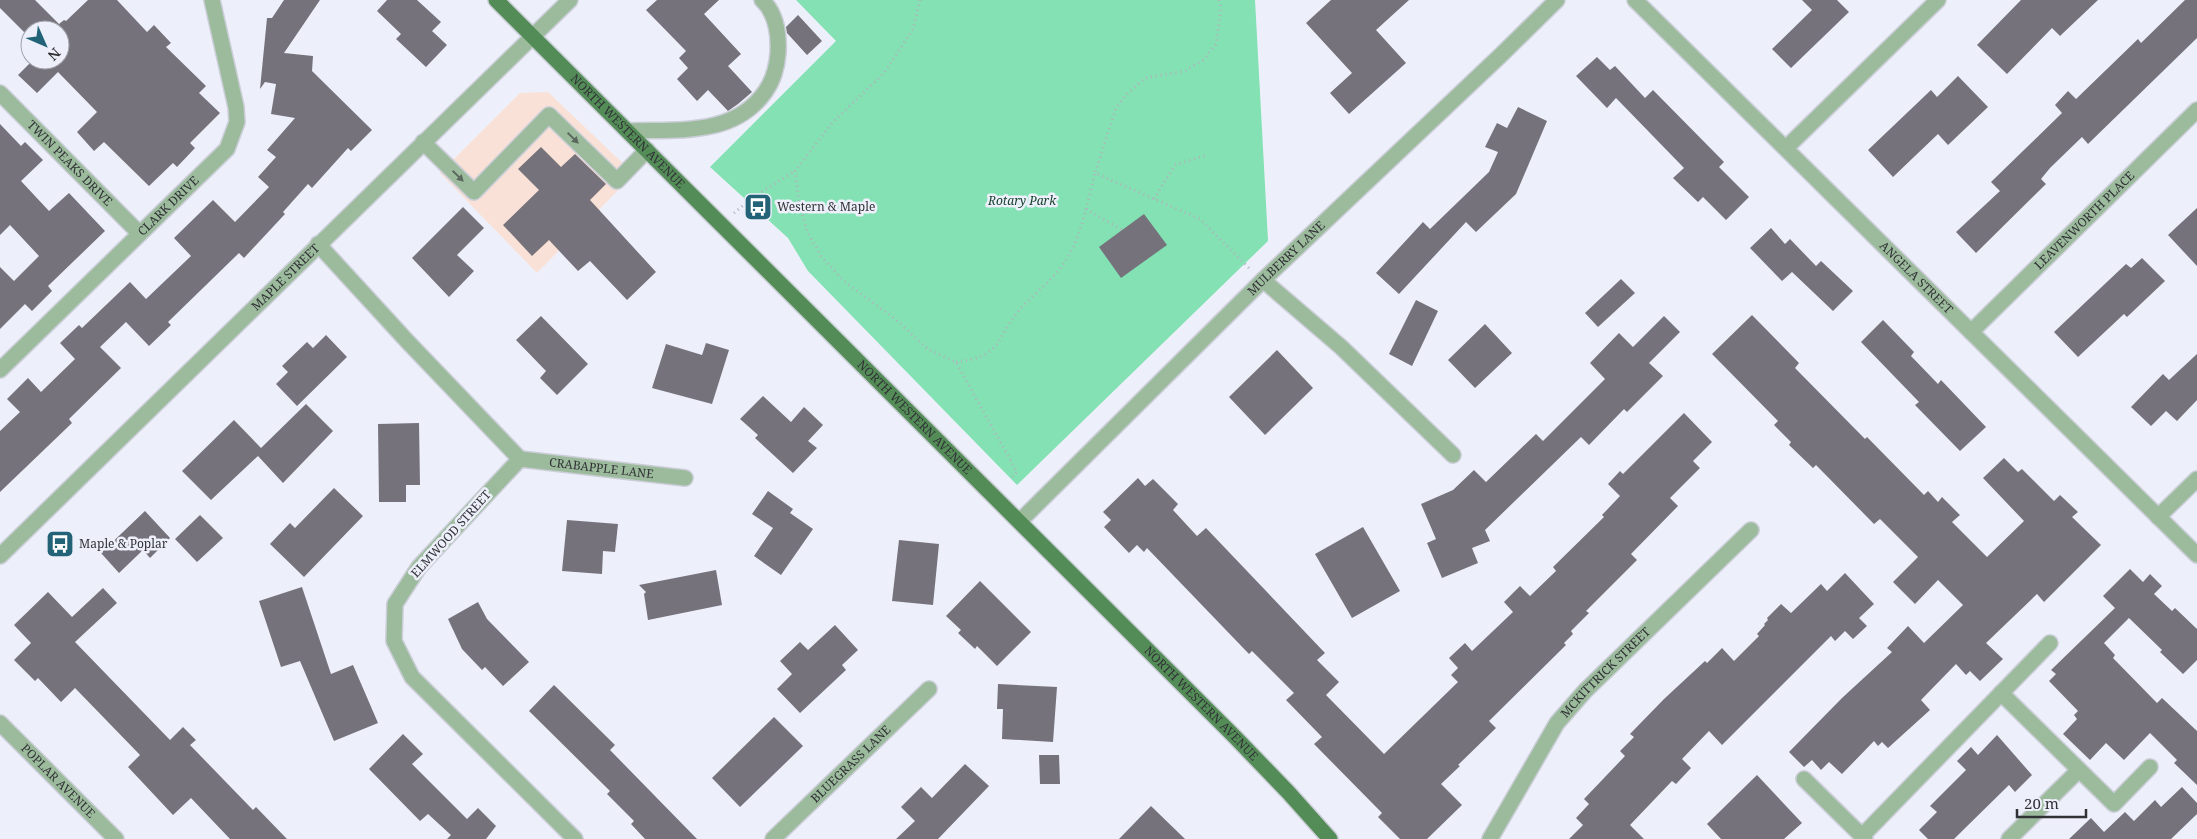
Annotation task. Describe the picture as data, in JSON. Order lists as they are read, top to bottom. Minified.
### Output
{"streets":{"main road":["NORTH WESTERN AVENUE"],"street":["TWIN PEAKS DRIVE","CLARK DRIVE","LEAVENWORTH PLACE","MULBERRY LANE","MAPLE STREET","ANGELA STREET","CRABAPPLE LANE","ELMWOOD STREET","MCKITTRICK STREET","BLUEGRASS LANE","POPLAR AVENUE"]},"crossings":[["NORTH WESTERN AVENUE","MULBERRY LANE"],["NORTH WESTERN AVENUE","MAPLE STREET"],["TWIN PEAKS DRIVE","CLARK DRIVE"],["LEAVENWORTH PLACE","ANGELA STREET"],["CRABAPPLE LANE","ELMWOOD STREET"]],"parks":["Rotary Park"],"places":{"bus stop":["Western & Maple","Maple & Poplar"]},"scale_bar":"20 m","north":"bottom right"}
